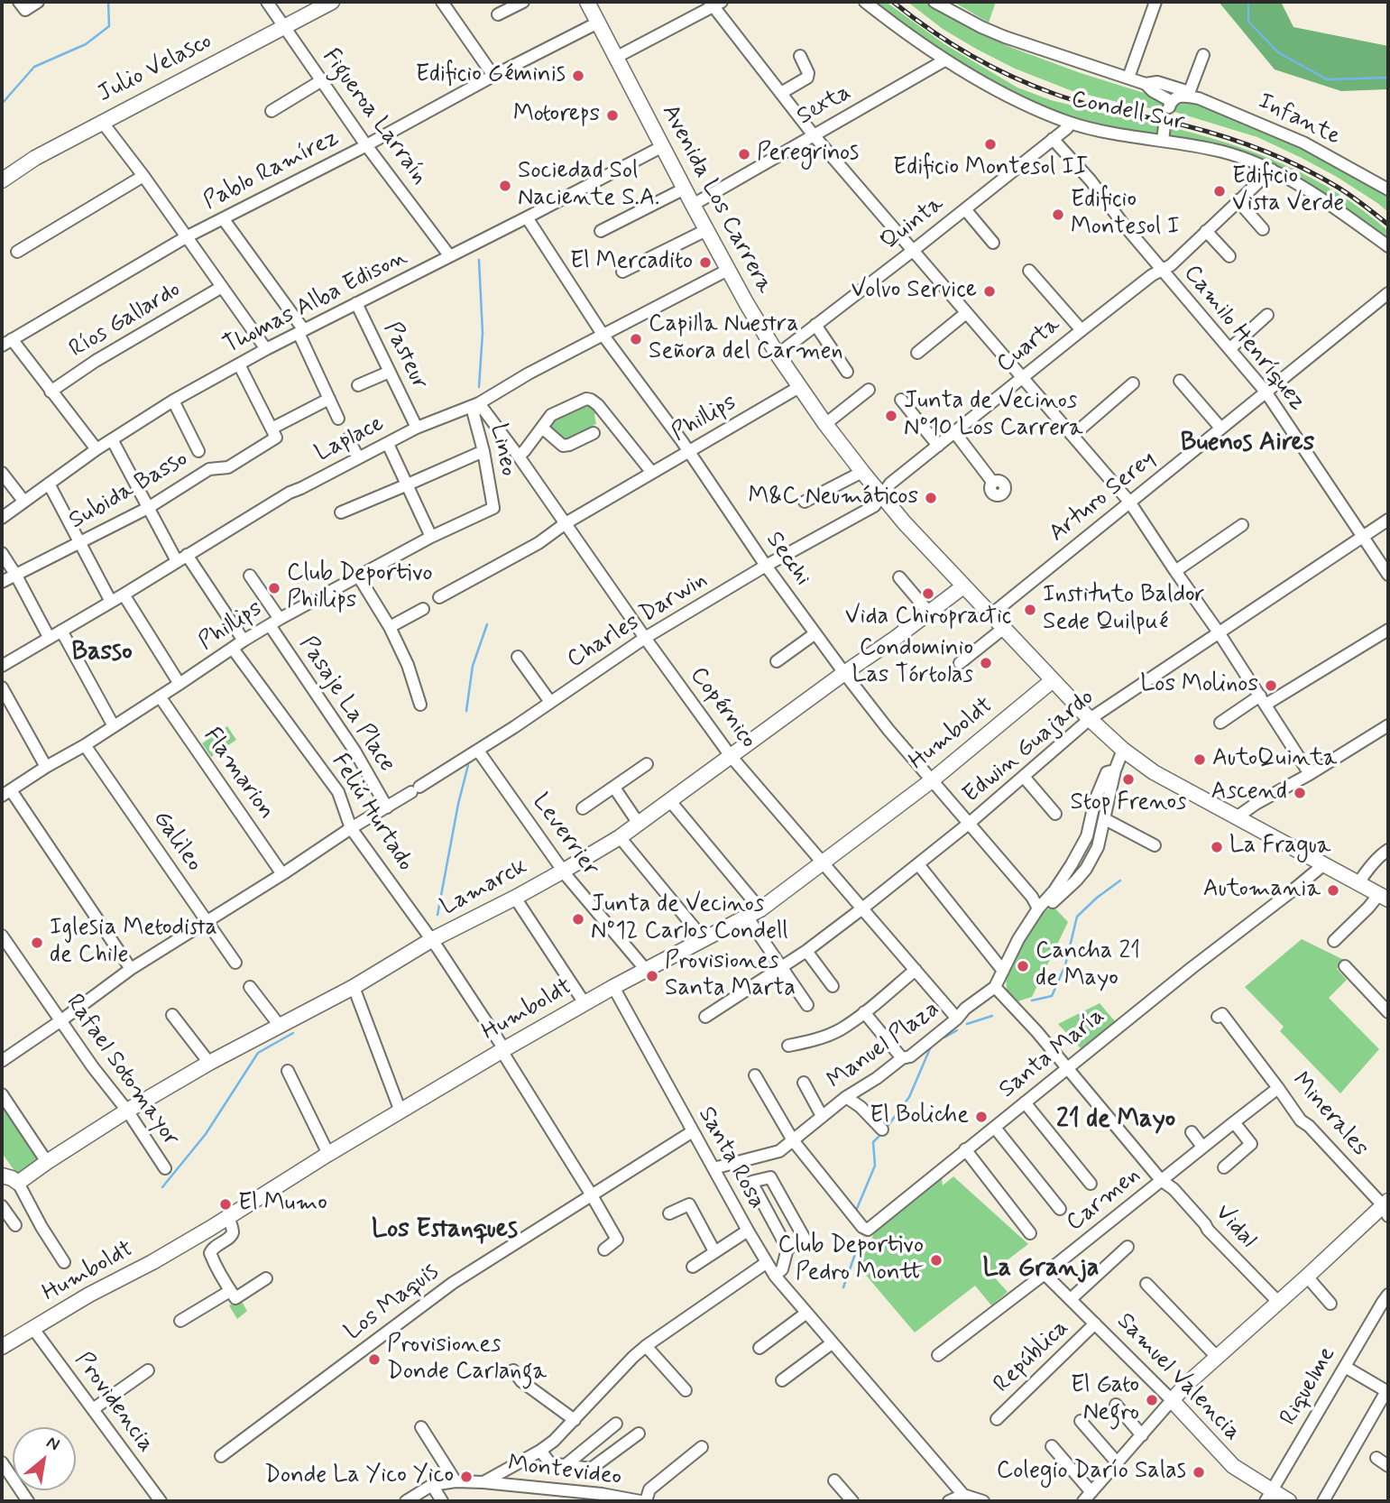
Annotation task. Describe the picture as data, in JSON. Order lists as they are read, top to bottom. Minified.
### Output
{"streets":{"main road":["Julio Velasco","Avenida Los Carrera","Humboldt","Lamarck","Samuel Valencia"],"street":["Sexta","Condell Sur","Figueroa Larraín","Infante","Pablo Ramírez","Quinta","Thomas Alba Edison","Ríos Gallardo","Camilo Henríquez","Cuarta","Pasteur","Phillips","Laplace","Lineo","Subida Basso","Arturo Serey","Secchi","Charles Darwin","Pasaje La Place","Copérnico","Edwin Guajardo","Flamarion","Feliú Hurtado","Leverrier","Galileo","Manuel Plaza","Santa María","Rafael Sotomayor","Minerales","Santa Rosa","Carmen","Vidal","Los Maquis","República","Riquelme","Providencia","Montevideo"]},"crossings":[["Julio Velasco","Figueroa Larraín"],["Sexta","Condell Sur"],["Sexta","Avenida Los Carrera"],["Condell Sur","Quinta"],["Condell Sur","Cuarta"],["Figueroa Larraín","Pablo Ramírez"],["Figueroa Larraín","Thomas Alba Edison"],["Pablo Ramírez","Avenida Los Carrera"],["Avenida Los Carrera","Quinta"],["Avenida Los Carrera","Thomas Alba Edison"],["Avenida Los Carrera","Cuarta"],["Avenida Los Carrera","Phillips"],["Avenida Los Carrera","Laplace"],["Avenida Los Carrera","Arturo Serey"],["Avenida Los Carrera","Charles Darwin"],["Avenida Los Carrera","Humboldt"],["Avenida Los Carrera","Edwin Guajardo"],["Avenida Los Carrera","Lamarck"],["Avenida Los Carrera","Manuel Plaza"],["Avenida Los Carrera","Santa María"],["Quinta","Camilo Henríquez"],["Thomas Alba Edison","Pasteur"],["Thomas Alba Edison","Secchi"],["Camilo Henríquez","Cuarta"],["Camilo Henríquez","Arturo Serey"],["Camilo Henríquez","Edwin Guajardo"],["Cuarta","Charles Darwin"],["Pasteur","Laplace"],["Phillips","Lineo"],["Phillips","Secchi"],["Phillips","Pasaje La Place"],["Phillips","Copérnico"],["Phillips","Flamarion"],["Phillips","Feliú Hurtado"],["Phillips","Galileo"],["Laplace","Lineo"],["Laplace","Secchi"],["Laplace","Copérnico"],["Lineo","Copérnico"],["Secchi","Charles Darwin"],["Secchi","Humboldt"],["Secchi","Edwin Guajardo"],["Secchi","Lamarck"],["Secchi","Manuel Plaza"],["Charles Darwin","Pasaje La Place"],["Charles Darwin","Copérnico"],["Charles Darwin","Flamarion"],["Charles Darwin","Feliú Hurtado"],["Charles Darwin","Leverrier"],["Charles Darwin","Galileo"],["Charles Darwin","Rafael Sotomayor"],["Copérnico","Humboldt"],["Copérnico","Edwin Guajardo"],["Copérnico","Lamarck"],["Copérnico","Manuel Plaza"],["Humboldt","Feliú Hurtado"],["Humboldt","Leverrier"],["Humboldt","Santa Rosa"],["Humboldt","Providencia"],["Feliú Hurtado","Lamarck"],["Feliú Hurtado","Los Maquis"],["Leverrier","Lamarck"],["Lamarck","Rafael Sotomayor"],["Manuel Plaza","Santa María"],["Manuel Plaza","Santa Rosa"],["Manuel Plaza","Vidal"],["Santa María","Vidal"],["Minerales","Carmen"],["Santa Rosa","Los Maquis"],["Carmen","Vidal"],["Carmen","Samuel Valencia"],["República","Samuel Valencia"],["Samuel Valencia","Riquelme"]],"districts":["Buenos Aires","Basso","21 de Mayo","Los Estanques","La Granja"],"places":["Edificio Géminis","Motoreps","Edificio Montesol II","Peregrinos","Sociedad Sol Naciente S.A.","Edificio Vista Verde","Edificio Montesol I","El Mercadito","Volvo Service","Capilla Nuestra Señora del Carmen","Junta de Vecinos Nº10 Los Carrera","M&C Neumáticos","Club Deportivo Phillips","Vida Chiropractic","Instituto Baldor Sede Quilpué","Condominio Las Tórtolas","Los Molinos","AutoQuinta","Stop Frenos","Ascend","La Fragua","Automania","Junta de Vecinos Nº12 Carlos Condell","Iglesia Metodista de Chile","Cancha 21 de Mayo","Provisiones Santa Marta","El Boliche","El Mumo","Club Deportivo Pedro Montt","Provisiones Donde Carlanga","El Gato Negro","Colegio Darío Salas","Donde La Yico Yico"],"north":"top right"}
